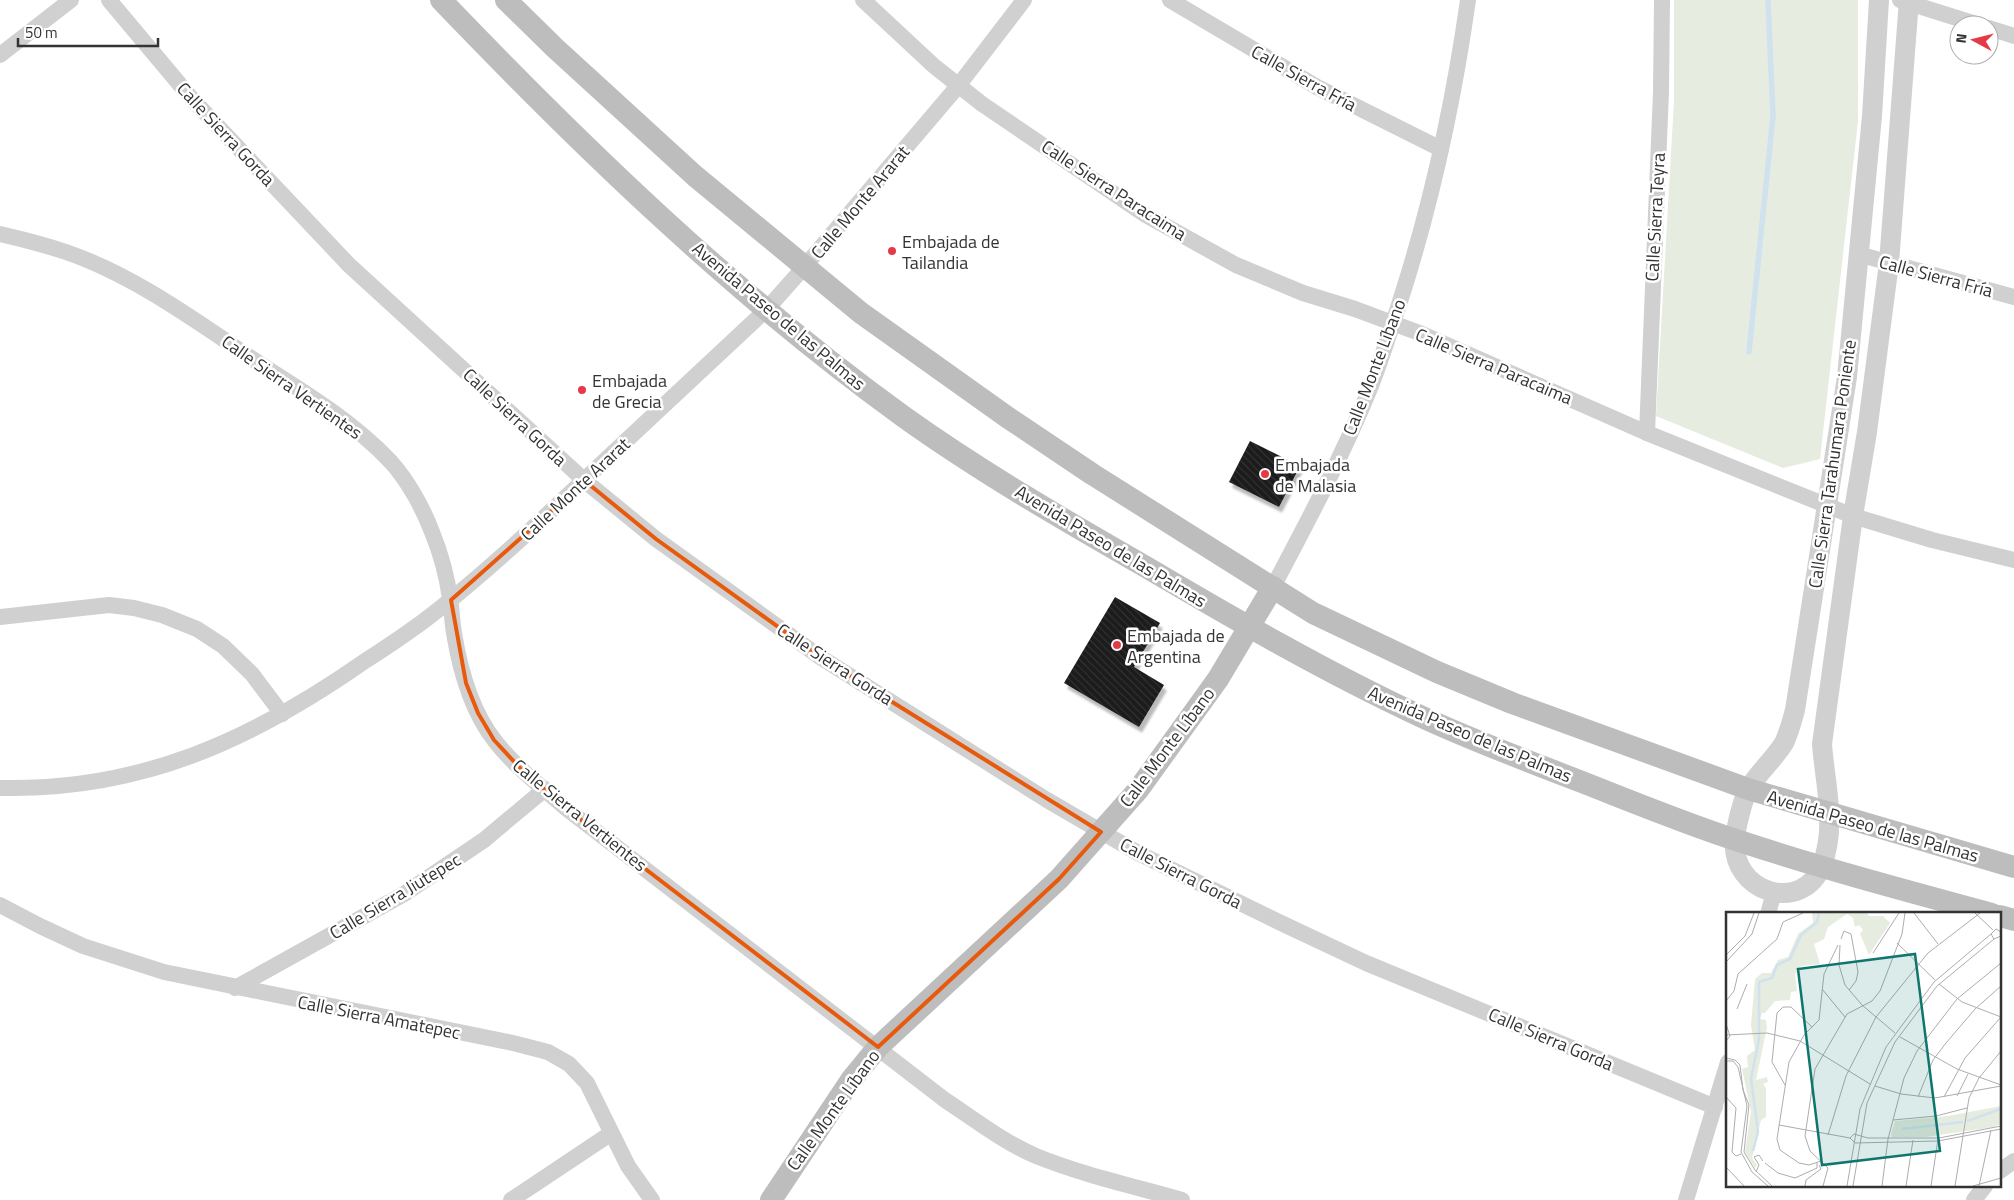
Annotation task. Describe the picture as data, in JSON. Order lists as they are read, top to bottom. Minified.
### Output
{"streets":{"main road":["Avenida Paseo de las Palmas","Calle Monte Líbano"],"street":["Calle Sierra Fría","Calle Sierra Gorda","Calle Sierra Paracaima","Calle Monte Ararat","Calle Sierra Teyra","Calle Sierra Vertientes","Calle Sierra Tarahumara Poniente","Calle Sierra Jiutepec","Calle Sierra Amatepec"]},"crossings":[["Calle Sierra Fría","Calle Monte Líbano"],["Calle Sierra Fría","Calle Sierra Tarahumara Poniente"],["Calle Sierra Gorda","Calle Monte Ararat"],["Calle Sierra Gorda","Calle Monte Líbano"],["Calle Sierra Paracaima","Calle Monte Ararat"],["Calle Sierra Paracaima","Calle Sierra Teyra"],["Calle Sierra Paracaima","Calle Monte Líbano"],["Calle Sierra Paracaima","Calle Sierra Tarahumara Poniente"],["Calle Monte Ararat","Avenida Paseo de las Palmas"],["Calle Monte Ararat","Calle Sierra Vertientes"],["Avenida Paseo de las Palmas","Calle Monte Líbano"],["Avenida Paseo de las Palmas","Calle Sierra Tarahumara Poniente"],["Calle Monte Líbano","Calle Sierra Vertientes"],["Calle Sierra Vertientes","Calle Sierra Jiutepec"],["Calle Sierra Jiutepec","Calle Sierra Amatepec"]],"places":["Embajada de Tailandia","Embajada de Grecia","Embajada de Malasia","Embajada de Argentina"],"scale_bar":"50 m","north":"left"}
